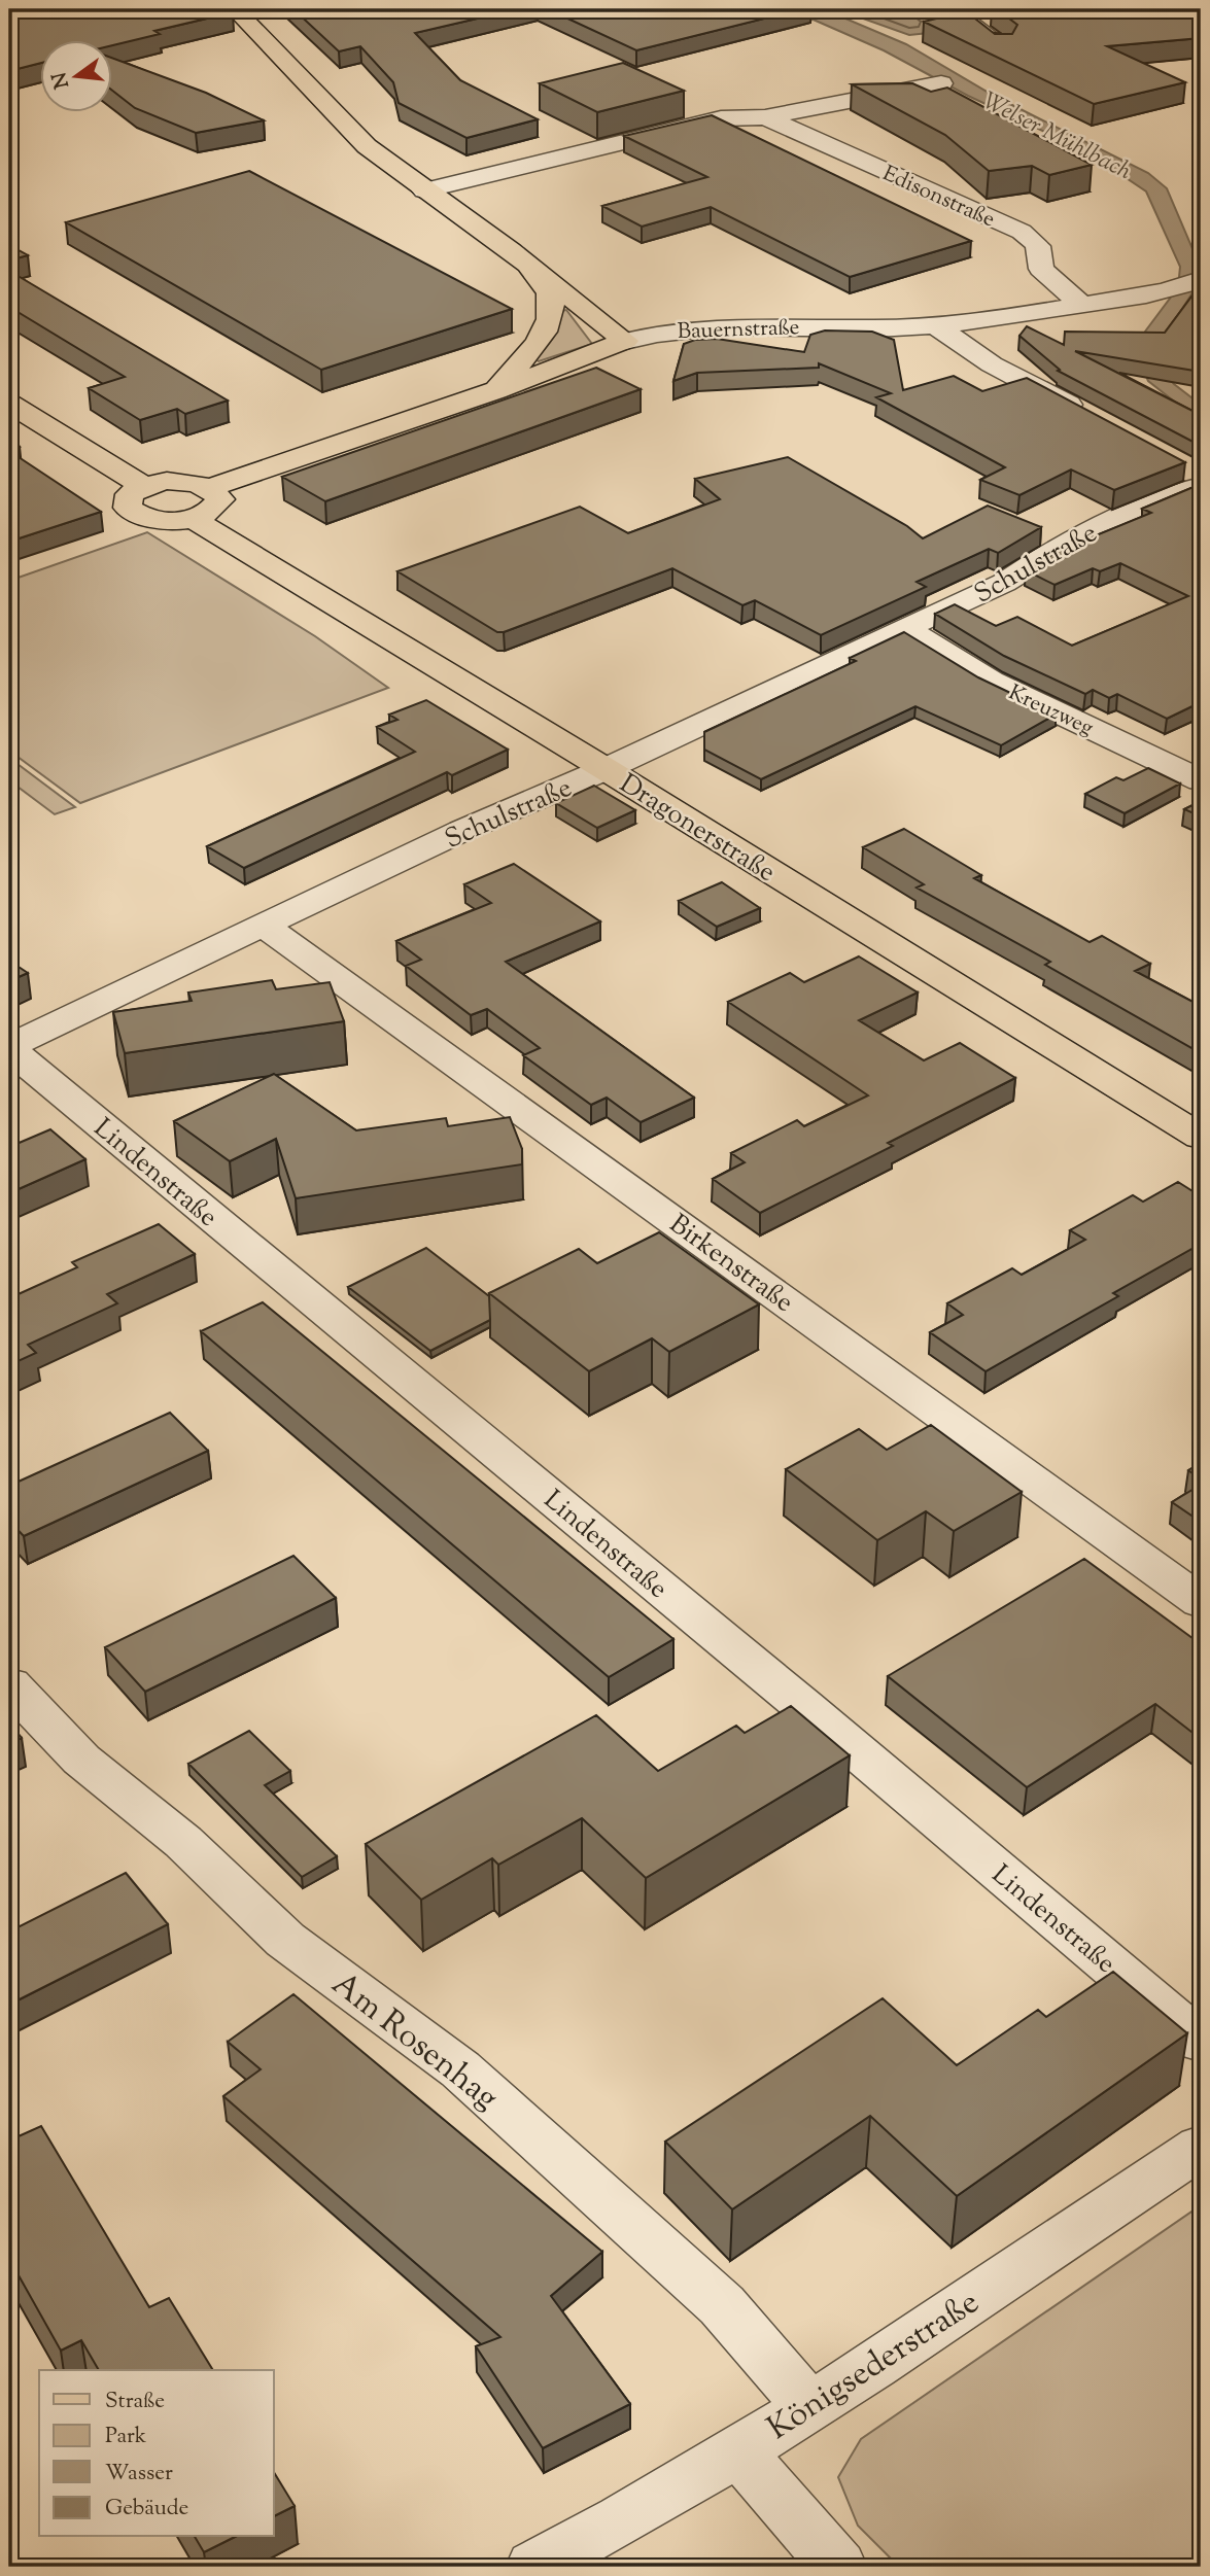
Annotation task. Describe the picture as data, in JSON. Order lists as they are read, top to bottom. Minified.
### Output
{"streets":{"main road":["Bauernstraße","Dragonerstraße"],"street":["Edisonstraße","Schulstraße","Kreuzweg","Lindenstraße","Birkenstraße","Am Rosenhag","Königsederstraße"]},"crossings":[["Edisonstraße","Bauernstraße"],["Schulstraße","Kreuzweg"],["Schulstraße","Dragonerstraße"],["Schulstraße","Lindenstraße"],["Schulstraße","Birkenstraße"],["Am Rosenhag","Königsederstraße"]],"water":["Welser Mühlbach"],"legend":["Straße","Park","Wasser","Gebäude"],"north":"left"}
